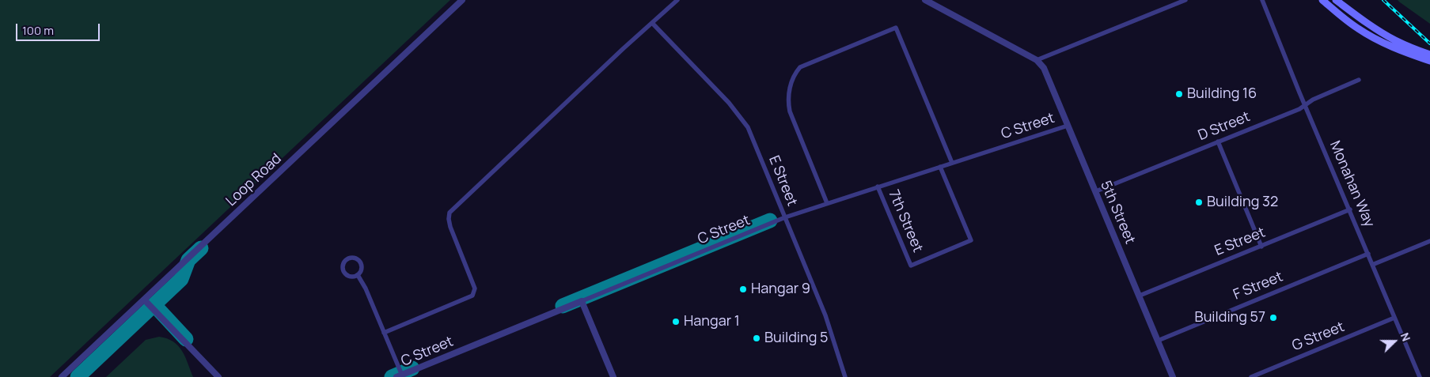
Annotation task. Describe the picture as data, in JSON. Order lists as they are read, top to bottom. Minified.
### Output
{"streets":{"street":["C Street","D Street","Loop Road","E Street","Monahan Way","5th Street","7th Street","F Street","G Street"]},"crossings":[["C Street","E Street"],["C Street","5th Street"],["C Street","7th Street"],["D Street","Monahan Way"],["D Street","5th Street"],["E Street","Monahan Way"],["E Street","5th Street"],["Monahan Way","F Street"],["Monahan Way","G Street"],["5th Street","F Street"]],"places":["Building 16","Building 32","Hangar 9","Building 57","Hangar 1","Building 5"],"scale_bar":"100 m","north":"right"}
